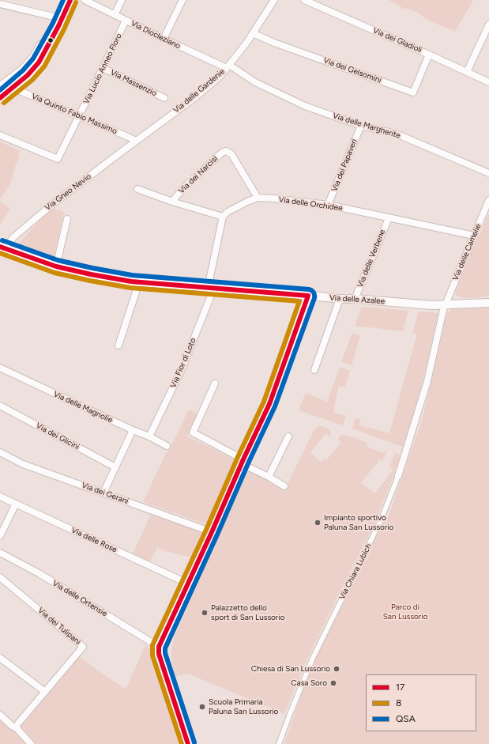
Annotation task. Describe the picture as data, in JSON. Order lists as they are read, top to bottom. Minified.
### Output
{"streets":{"street":["Via Diocleziano","Via dei Gladioli","Via Lucio Anneo Floro","Via dei Gelsomini","Via Massenzio","Via delle Gardenie","Via Quinto Fabio Massimo","Via delle Margherite","Via dei Papaveri","Via dei Narcisi","Via Gneo Nevio","Via delle Orchidee","Via delle Camelie","Via delle Verbene","Via delle Azalee","Via Fior di Loto","Via delle Magnolie","Via dei Glicini","Via dei Gerani","Via delle Rose","Via Chiara Lubich","Via delle Ortensie","Via dei Tulipani"]},"crossings":[["Via Diocleziano","Via Lucio Anneo Floro"],["Via Diocleziano","Via delle Gardenie"],["Via Diocleziano","Via delle Margherite"],["Via dei Gladioli","Via dei Gelsomini"],["Via Lucio Anneo Floro","Via Massenzio"],["Via Lucio Anneo Floro","Via Quinto Fabio Massimo"],["Via dei Gelsomini","Via delle Gardenie"],["Via delle Gardenie","Via Quinto Fabio Massimo"],["Via delle Gardenie","Via delle Margherite"],["Via delle Gardenie","Via Gneo Nevio"],["Via Quinto Fabio Massimo","Via Gneo Nevio"],["Via delle Margherite","Via dei Papaveri"],["Via dei Papaveri","Via delle Orchidee"],["Via dei Narcisi","Via delle Orchidee"],["Via Gneo Nevio","Via delle Azalee"],["Via delle Orchidee","Via delle Camelie"],["Via delle Orchidee","Via delle Verbene"],["Via delle Camelie","Via delle Azalee"],["Via delle Camelie","Via Chiara Lubich"],["Via delle Verbene","Via delle Azalee"],["Via delle Azalee","Via Fior di Loto"],["Via delle Azalee","Via Chiara Lubich"],["Via Fior di Loto","Via delle Magnolie"]],"parks":["Parco di San Lussorio"],"places":["Impianto sportivo Paluna San Lussorio","Palazzetto dello sport di San Lussorio","Chiesa di San Lussorio","Casa Soro","Scuola Primaria Paluna San Lussorio"],"lines":["transit line 17","transit line QSA","transit line 8"],"legend":["17","8","QSA"]}
